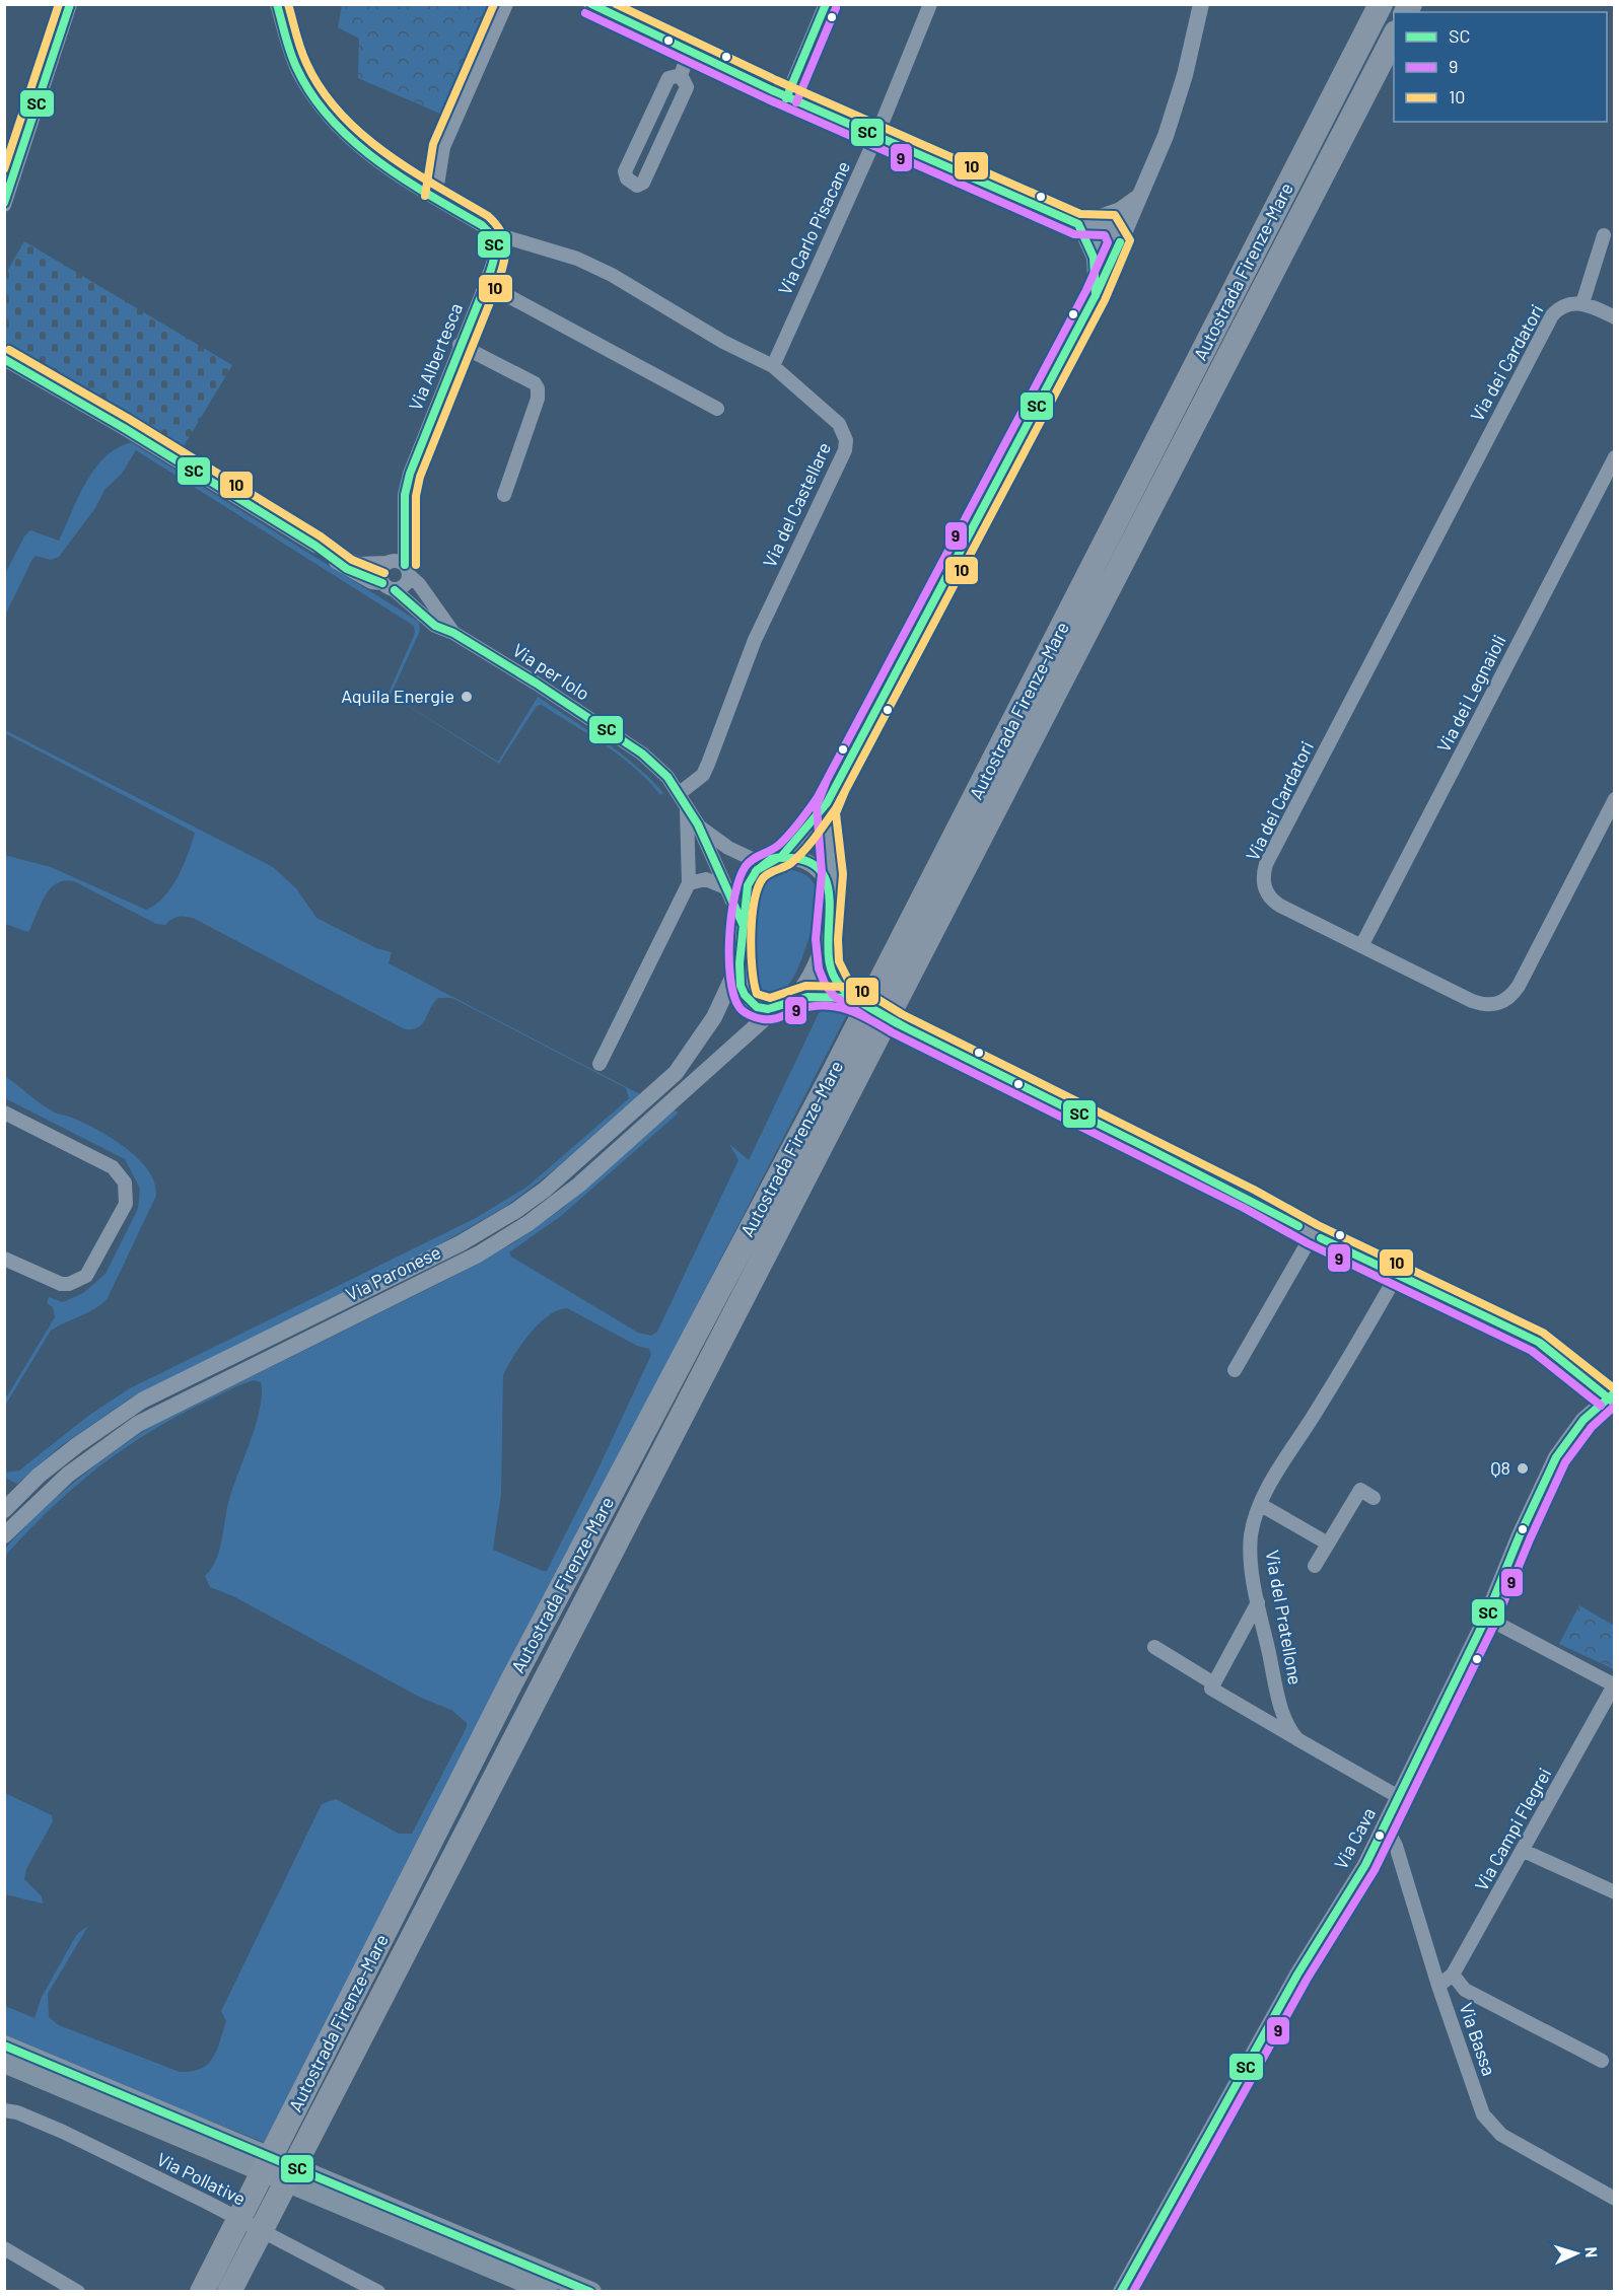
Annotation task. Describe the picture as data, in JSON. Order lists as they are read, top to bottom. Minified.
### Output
{"streets":{"highway":["Autostrada Firenze-Mare"],"street":["Via Carlo Pisacane","Via Albertesca","Via dei Cardatori","Via del Castellare","Via per Iolo","Via dei Legnaioli","Via Paronese","Via del Pratellone","Via Campi Flegrei","Via Cava","Via Bassa","Via Pollative"]},"crossings":[["Via Carlo Pisacane","Via del Castellare"],["Via Albertesca","Via del Castellare"],["Via Albertesca","Via per Iolo"],["Via dei Cardatori","Via dei Legnaioli"],["Via del Castellare","Via per Iolo"],["Via Campi Flegrei","Via Bassa"],["Via Cava","Via Bassa"]],"places":["Aquila Energie","Q8"],"lines":["transit line SC","transit line 10","transit line 9"],"legend":["SC","9","10"],"north":"right"}
